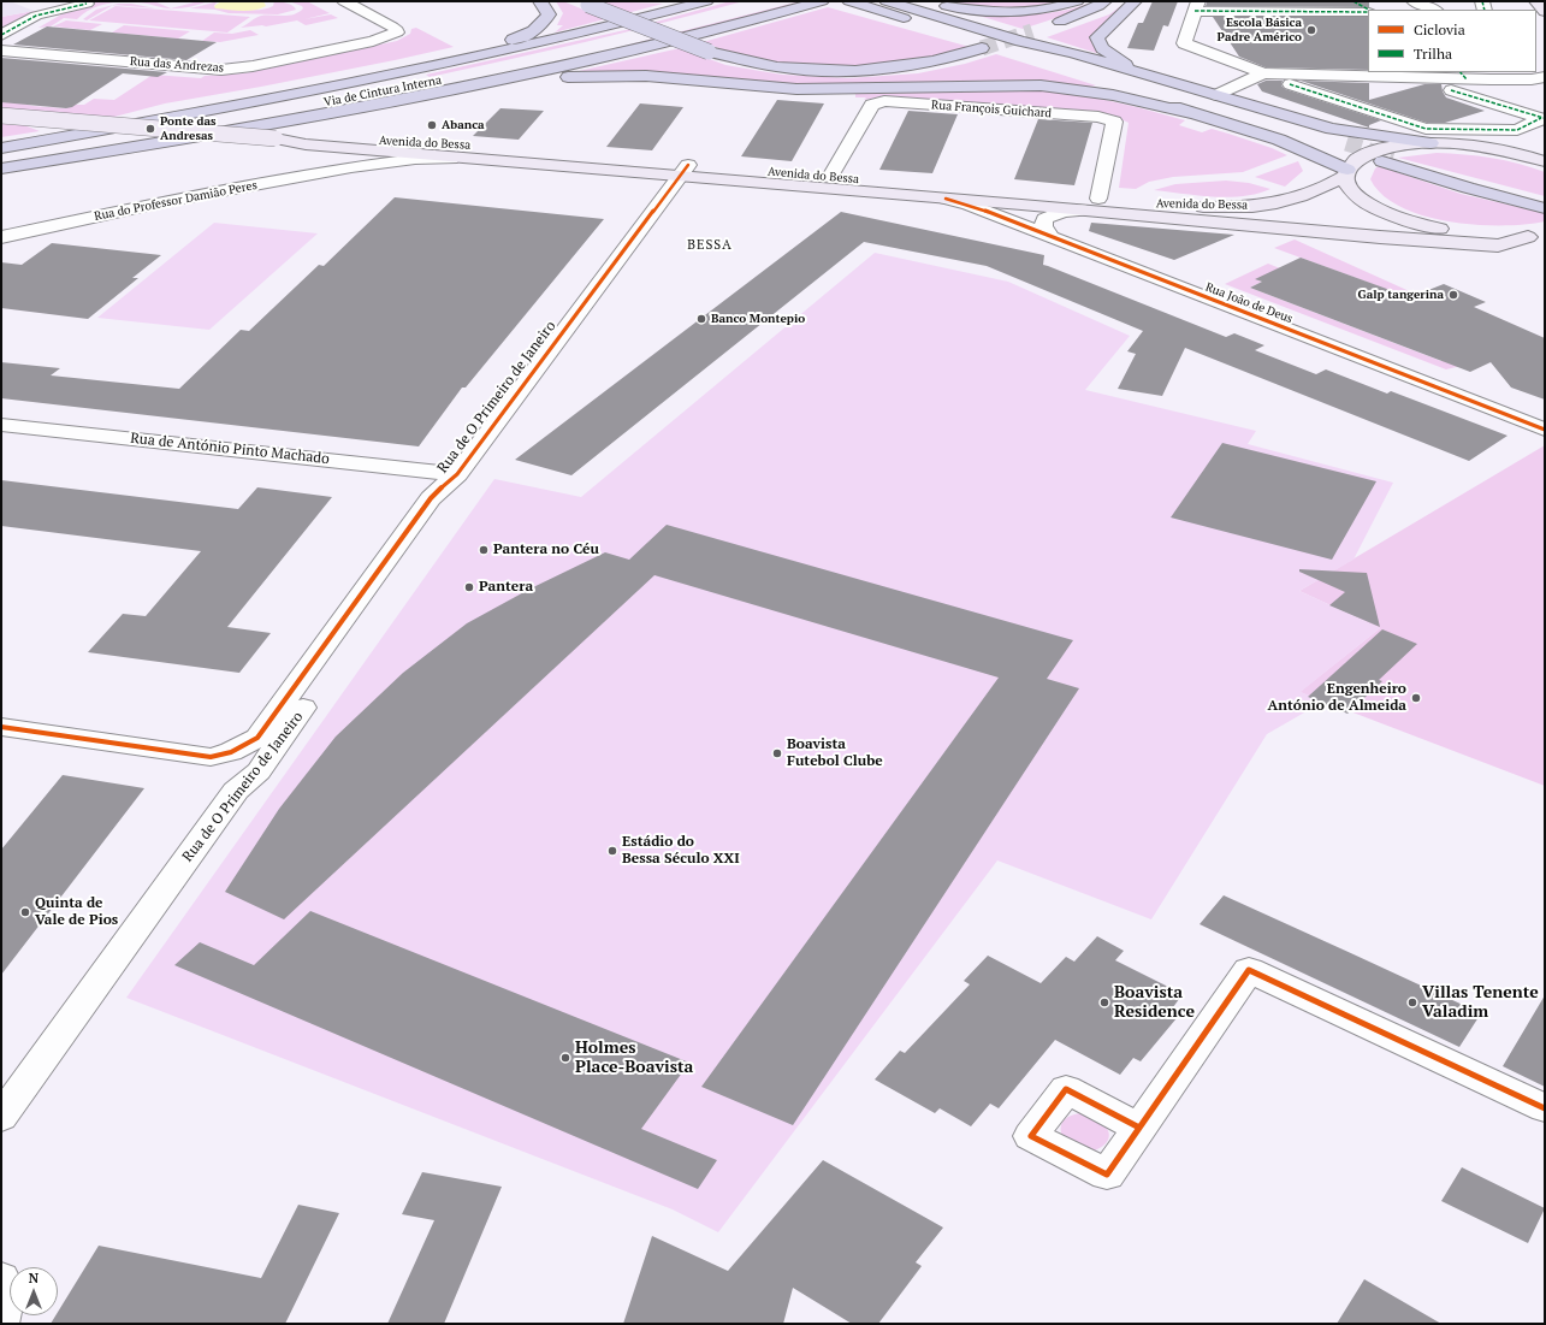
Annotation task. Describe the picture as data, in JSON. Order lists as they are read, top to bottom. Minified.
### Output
{"streets":{"highway":["Via de Cintura Interna"],"main road":["Avenida do Bessa"],"street":["Rua das Andrezas","Rua François Guichard","Rua do Professor Damião Peres","Rua João de Deus","Rua de O Primeiro de Janeiro","Rua de António Pinto Machado"]},"crossings":[["Rua François Guichard","Avenida do Bessa"],["Avenida do Bessa","Rua do Professor Damião Peres"],["Avenida do Bessa","Rua João de Deus"],["Avenida do Bessa","Rua de O Primeiro de Janeiro"],["Rua de O Primeiro de Janeiro","Rua de António Pinto Machado"]],"districts":["BESSA"],"places":["Escola Básica Padre Américo","Abanca","Ponte das Andresas","Galp tangerina","Banco Montepio","Pantera no Céu","Pantera","Engenheiro António de Almeida","Boavista Futebol Clube","Estádio do Bessa Século XXI","Quinta de Vale de Pios","Boavista Residence","Villas Tenente Valadim","Holmes Place-Boavista"],"legend":["Ciclovia","Trilha"],"north":"top"}
